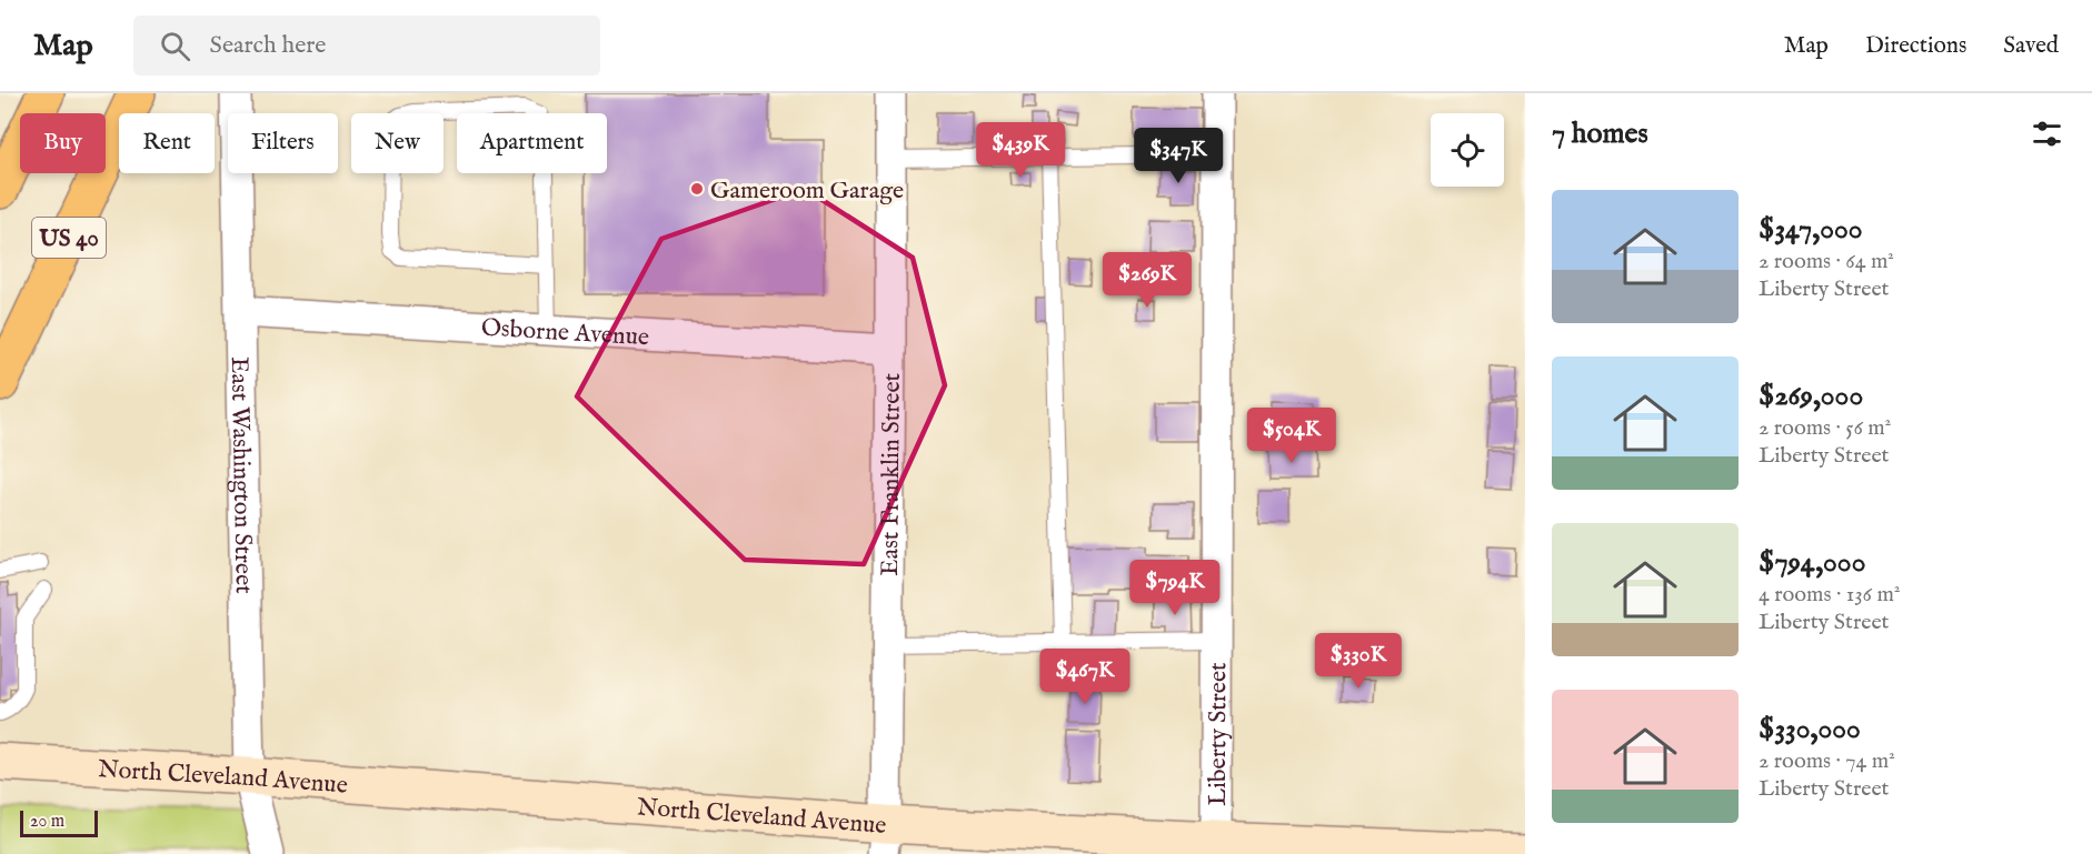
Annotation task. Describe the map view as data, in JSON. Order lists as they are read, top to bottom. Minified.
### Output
{"streets":{"main road":["US 40","North Cleveland Avenue"],"street":["Osborne Avenue","East Washington Street","East Franklin Street","Liberty Street"]},"crossings":[["Osborne Avenue","East Washington Street"],["Osborne Avenue","East Franklin Street"],["East Washington Street","North Cleveland Avenue"],["East Franklin Street","North Cleveland Avenue"],["Liberty Street","North Cleveland Avenue"]],"places":["Gameroom Garage"],"scale_bar":"20 m","page":{"header":"Map","search":"Search here","nav":["Map","Directions","Saved"],"heading":"7 homes","chip":["Buy","Rent","Filters","New","Apartment"],"price":["$439K","$347K","$269K","$504K","$794K","$330K","$467K"],"list":[{"name":"$347,000","note":"2 rooms · 64 m² · Liberty Street"},{"name":"$269,000","note":"2 rooms · 56 m² · Liberty Street"},{"name":"$794,000","note":"4 rooms · 136 m² · Liberty Street"},{"name":"$330,000","note":"2 rooms · 74 m² · Liberty Street"}],"scale":"20 m"}}
